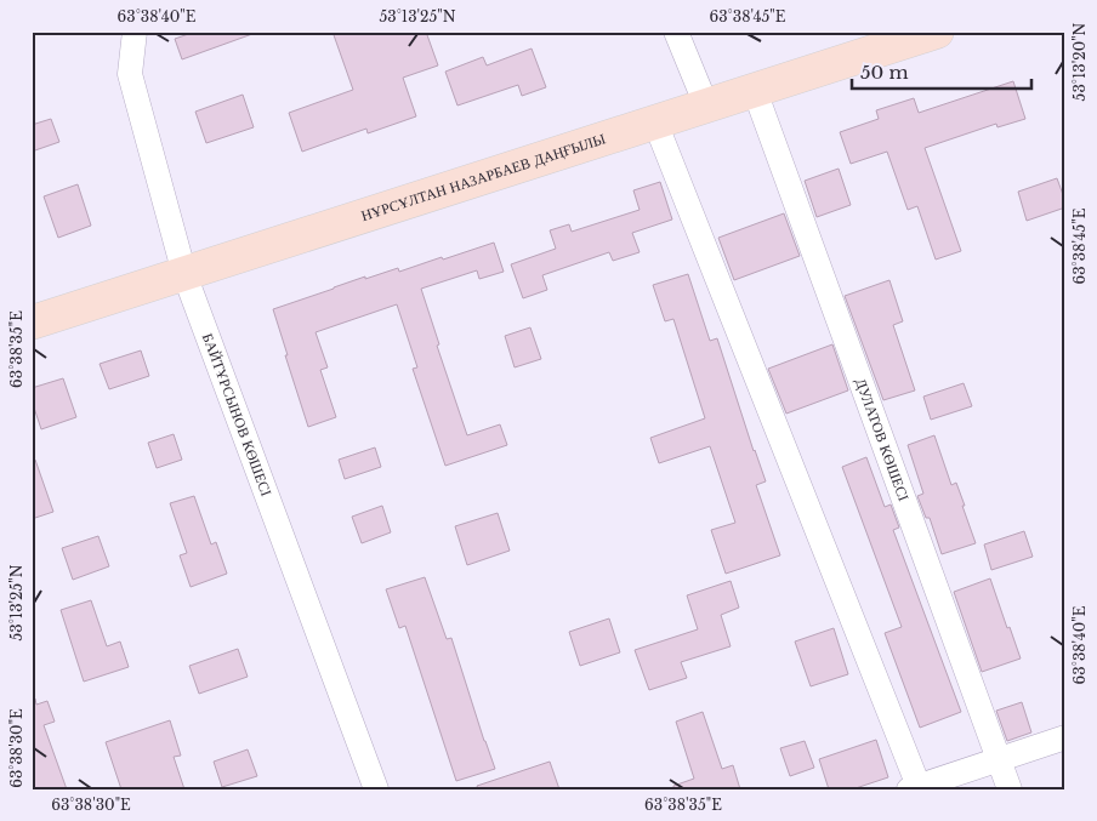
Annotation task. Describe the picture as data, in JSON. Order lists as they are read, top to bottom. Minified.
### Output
{"streets":{"main road":["НҰРСҰЛТАН НАЗАРБАЕВ ДАҢҒЫЛЫ"],"street":["БАЙТҰРСЫНОВ КӨШЕСІ","ДУЛАТОВ КӨШЕСІ"]},"crossings":[["НҰРСҰЛТАН НАЗАРБАЕВ ДАҢҒЫЛЫ","БАЙТҰРСЫНОВ КӨШЕСІ"],["НҰРСҰЛТАН НАЗАРБАЕВ ДАҢҒЫЛЫ","ДУЛАТОВ КӨШЕСІ"]],"scale_bar":"50 m","coordinates":["63°38'40\"E","53°13'25\"N","63°38'45\"E","53°13'20\"N","63°38'35\"E","63°38'30\"E"]}
